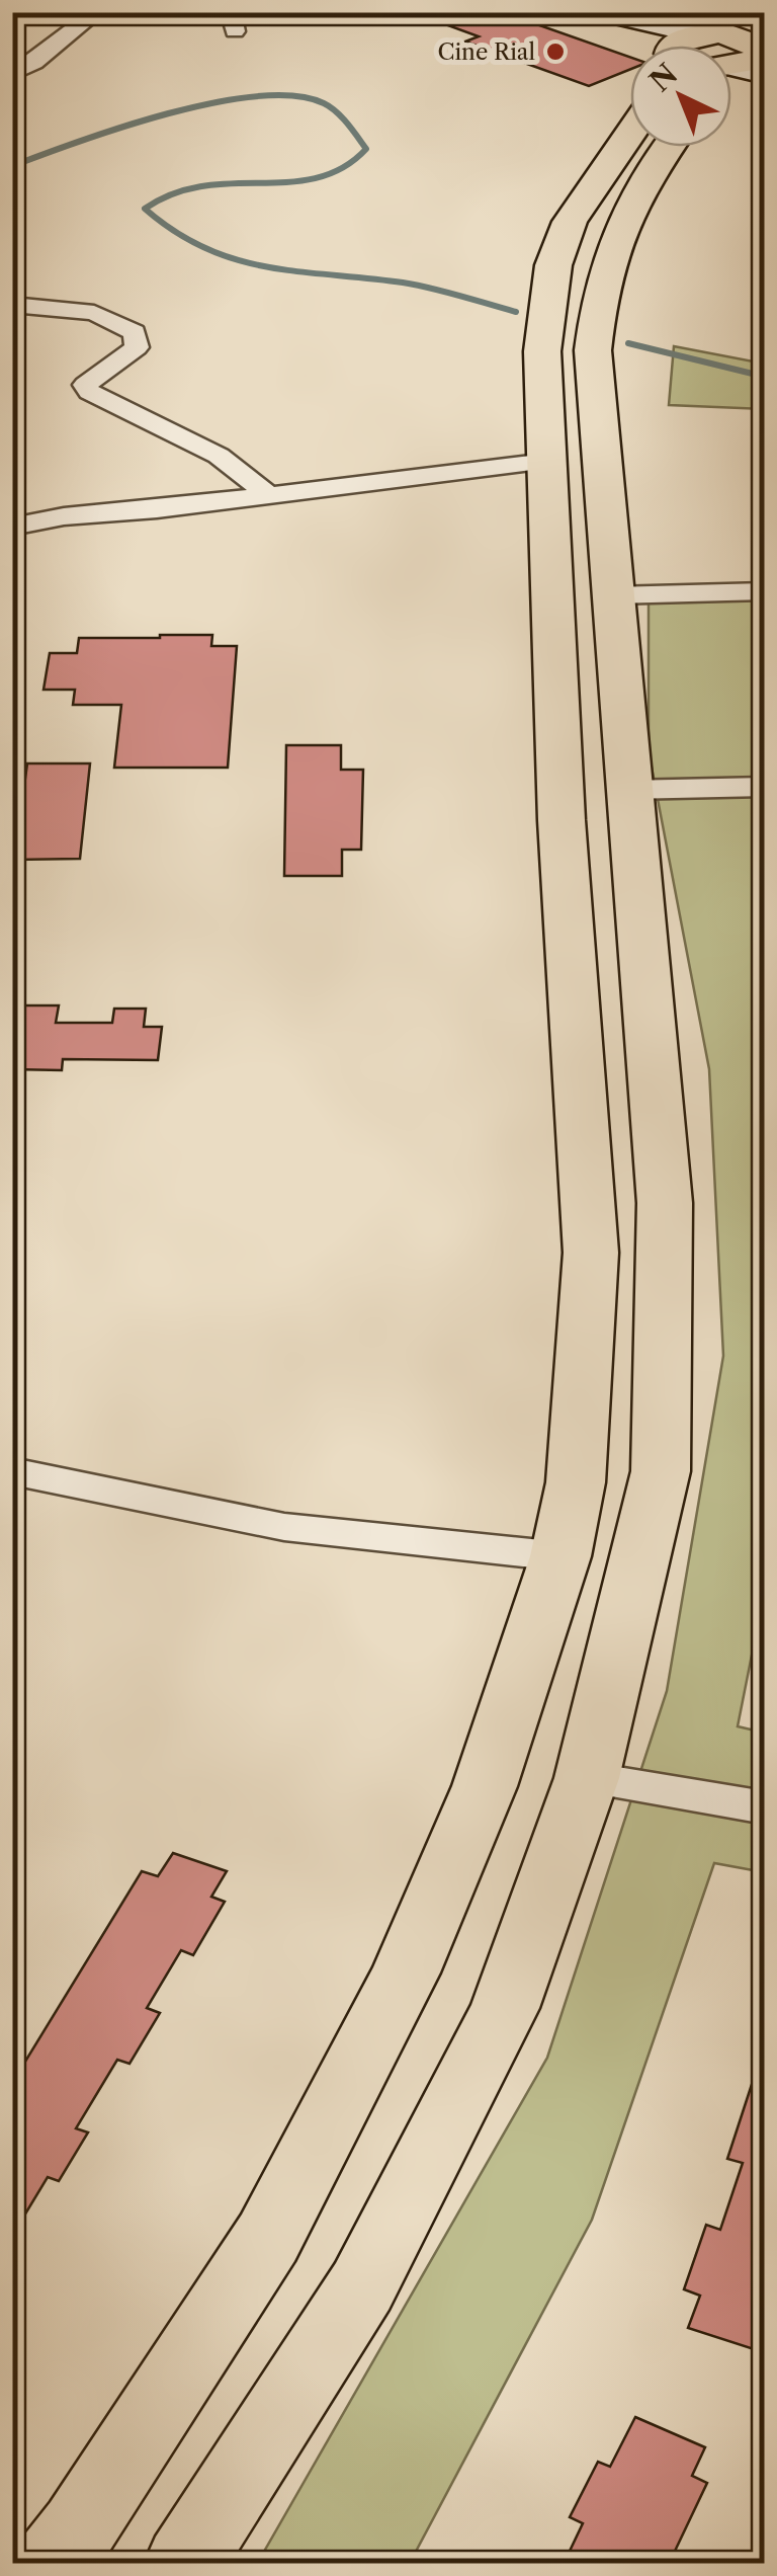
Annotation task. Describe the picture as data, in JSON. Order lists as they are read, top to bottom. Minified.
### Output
{"places":["Cine Rial"],"north":"top left"}
